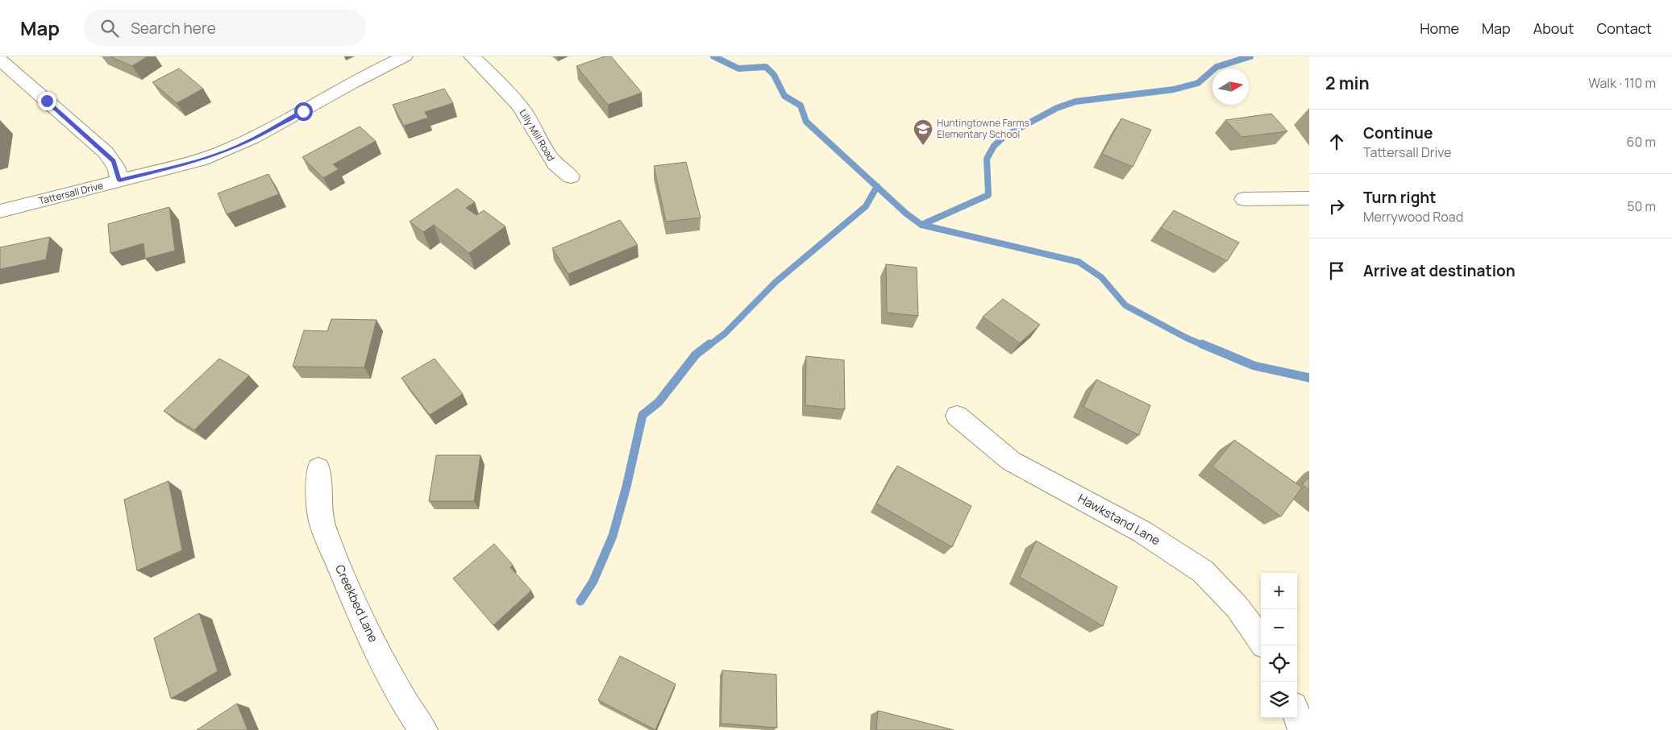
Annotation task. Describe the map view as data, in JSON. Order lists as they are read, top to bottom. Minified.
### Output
{"streets":{"street":["Lilly Mill Road","Tattersall Drive","Hawkstand Lane","Creekbed Lane"]},"places":{"school or university":["Huntingtowne Farms Elementary School"]},"north":"right","page":{"header":"Map","search":"Search here","nav":["Home","Map","About","Contact"],"heading":["2 min","Walk · 110 m"],"list":[["Continue","Tattersall Drive","60 m"],["Turn right","Merrywood Road","50 m"],"Arrive at destination"],"map_buttons":["+","−"]}}
